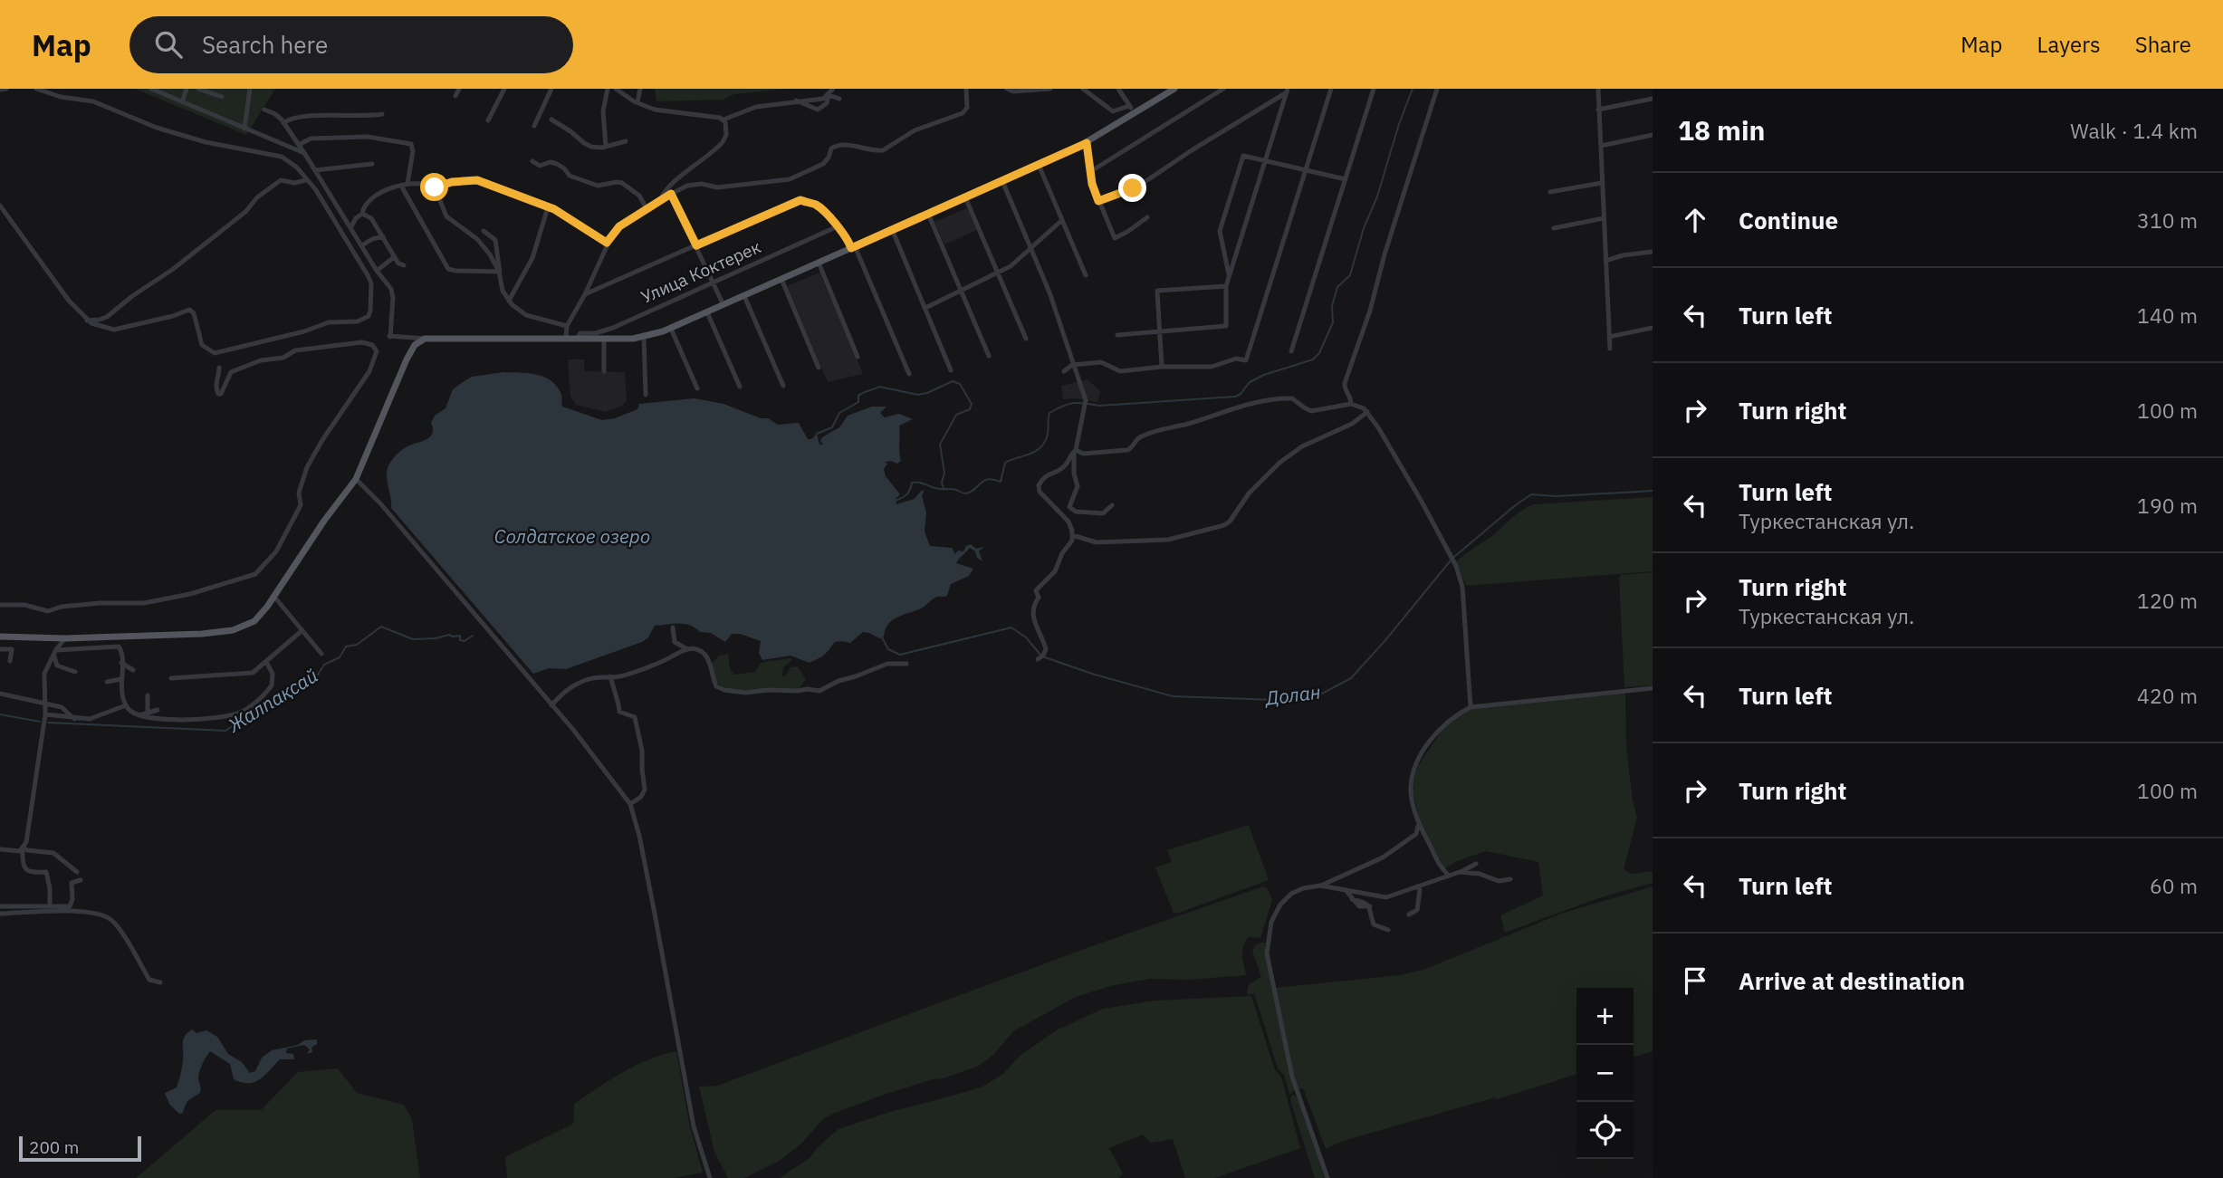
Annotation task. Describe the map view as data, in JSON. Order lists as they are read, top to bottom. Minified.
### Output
{"streets":{"street":["Улица Коктерек"]},"water":["Солдатское озеро","Долан","Жалпақсай"],"scale_bar":"200 m","page":{"header":"Map","search":"Search here","nav":["Map","Layers","Share"],"heading":["18 min","Walk · 1.4 km"],"list":[["Continue","310 m"],["Turn left","140 m"],["Turn right","100 m"],["Turn left","Туркестанская ул.","190 m"],["Turn right","Туркестанская ул.","120 m"],["Turn left","420 m"],["Turn right","100 m"],["Turn left","60 m"],"Arrive at destination"],"map_buttons":["+","−"],"scale":"200 m"}}
